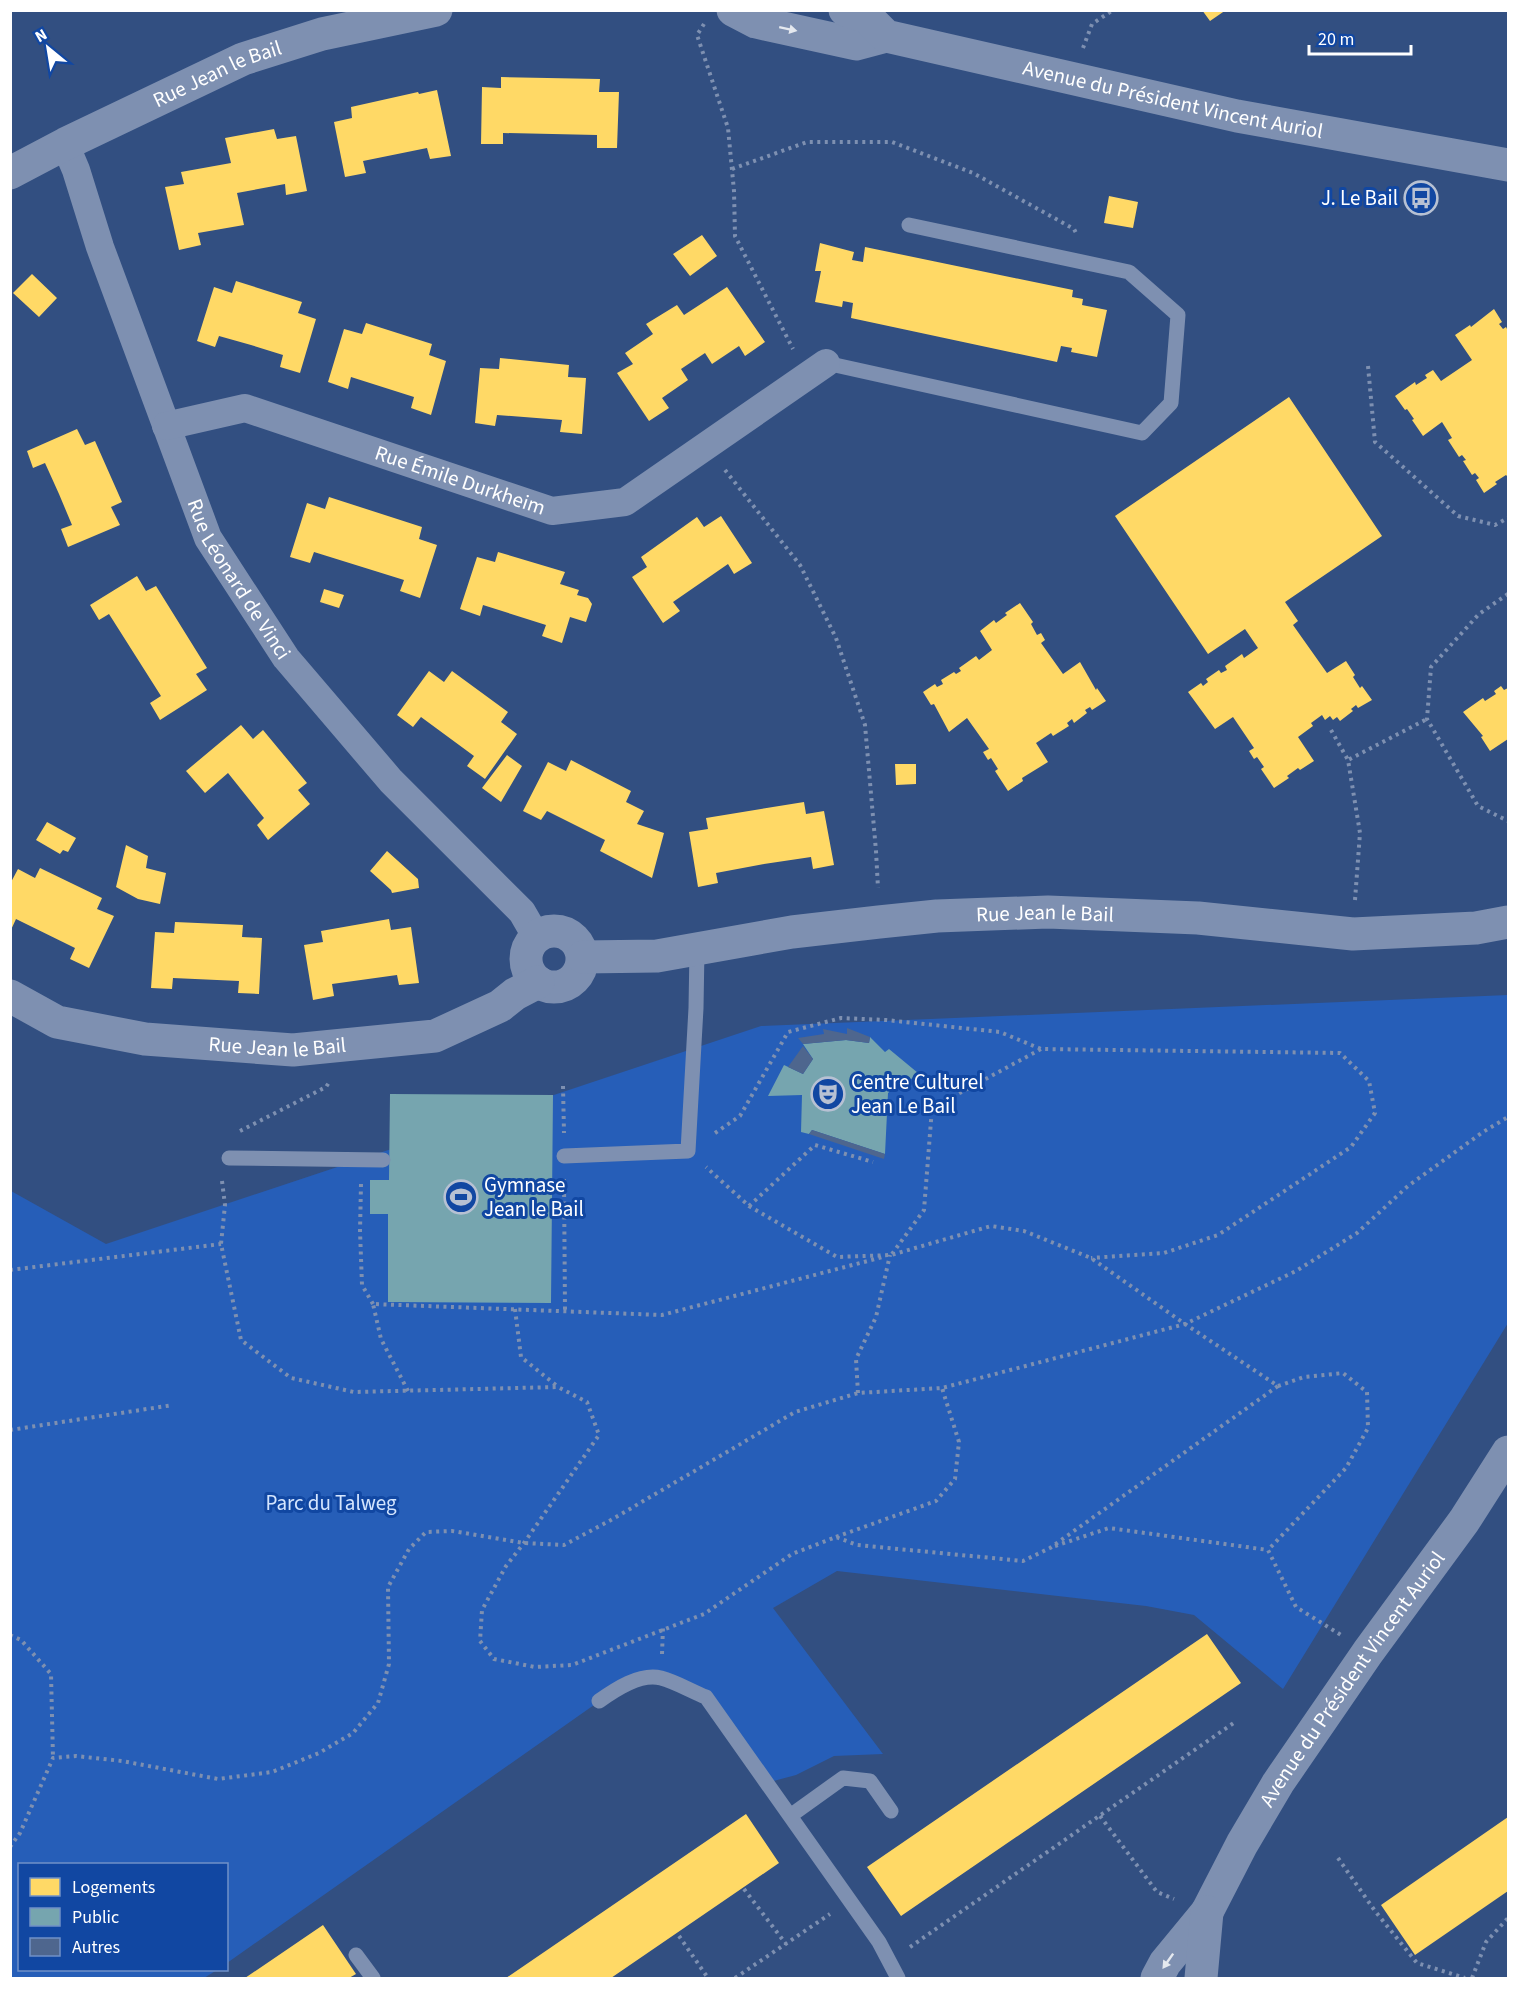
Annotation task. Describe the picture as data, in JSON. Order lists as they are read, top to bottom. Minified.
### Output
{"streets":{"street":["Rue Jean le Bail","Avenue du Président Vincent Auriol","Rue Émile Durkheim","Rue Léonard de Vinci"]},"crossings":[["Rue Jean le Bail","Rue Léonard de Vinci"],["Rue Émile Durkheim","Rue Léonard de Vinci"]],"parks":["Parc du Talweg"],"places":{"bus stop":["J. Le Bail"],"theatre":["Centre Culturel Jean Le Bail"],"sports":["Gymnase Jean le Bail"]},"legend":["Logements","Public","Autres"],"scale_bar":"20 m","north":"top left"}
